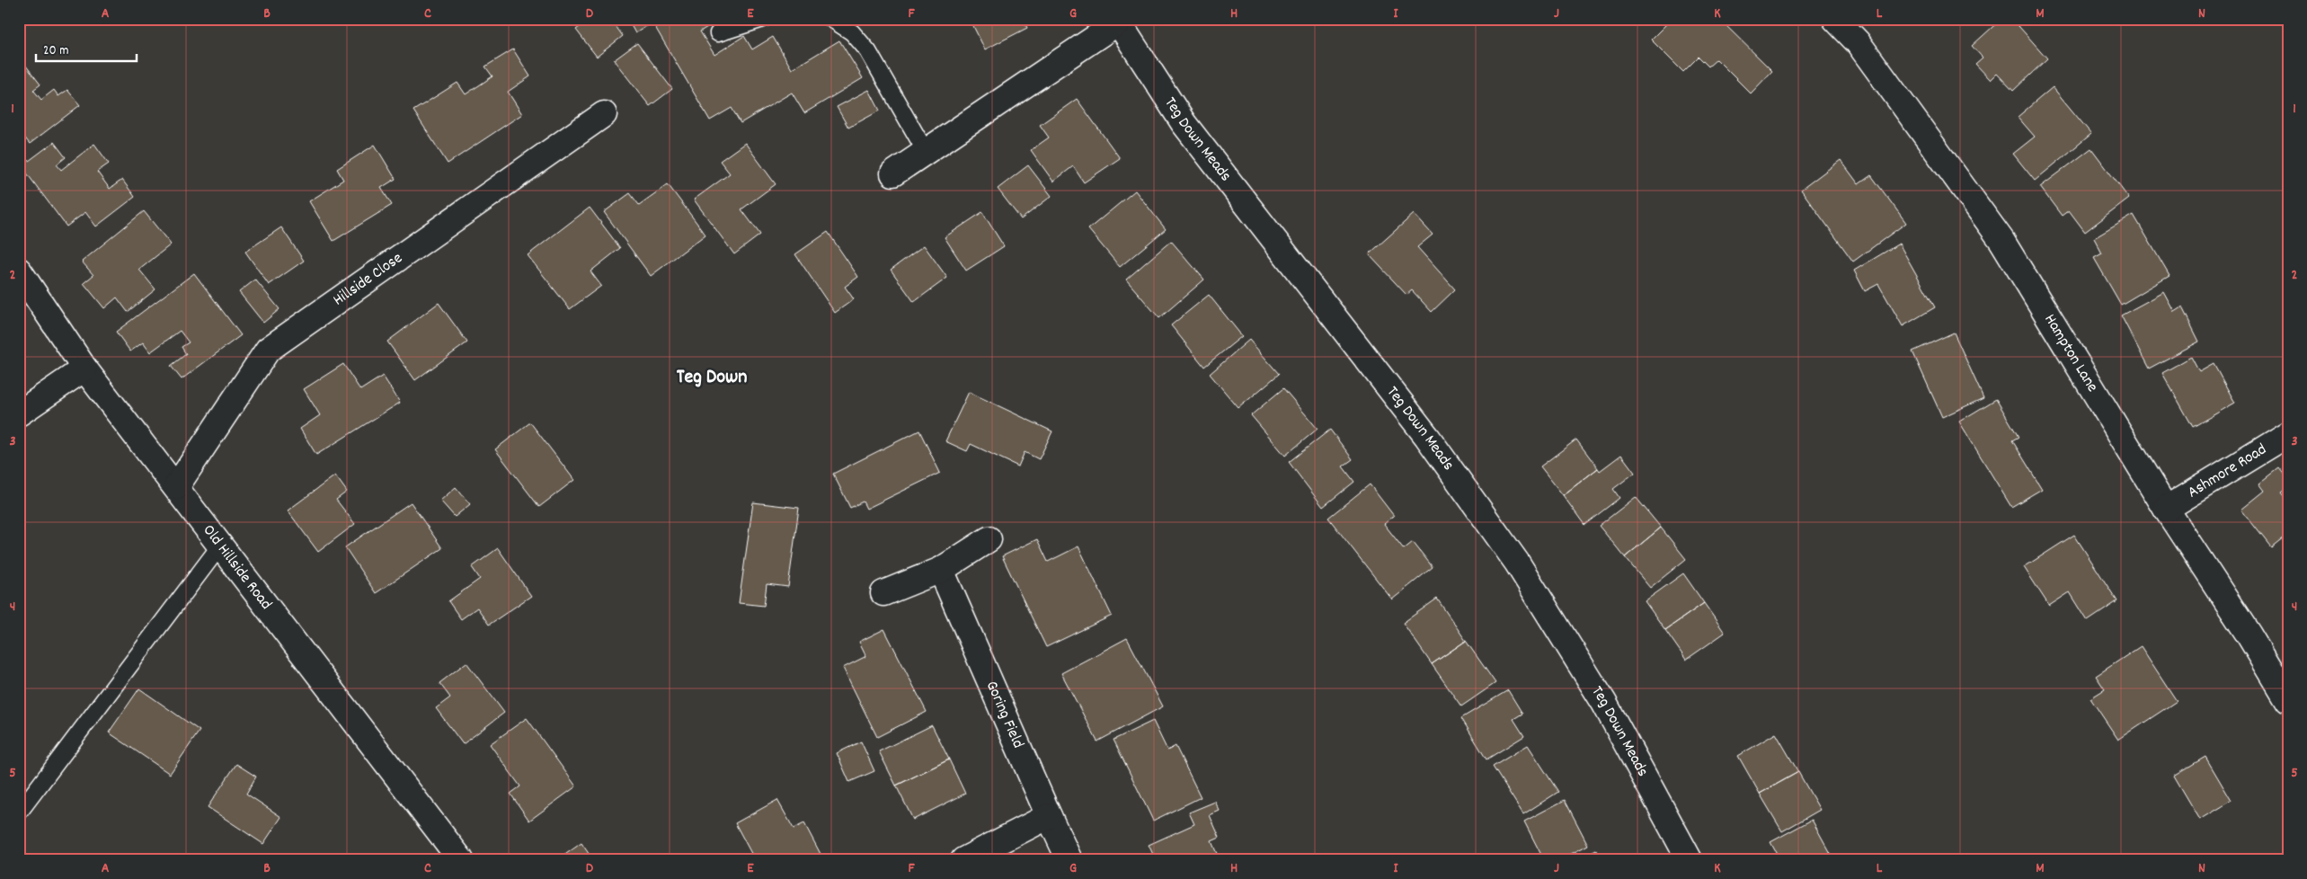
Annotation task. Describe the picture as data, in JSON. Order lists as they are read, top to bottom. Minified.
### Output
{"streets":{"street":["Teg Down Meads","Hillside Close","Hampton Lane","Ashmore Road","Old Hillside Road","Goring Field"]},"crossings":[["Hillside Close","Old Hillside Road"],["Hampton Lane","Ashmore Road"]],"districts":["Teg Down"],"scale_bar":"20 m","grid":{"columns":["A","B","C","D","E","F","G","H","I","J","K","L","M","N"],"rows":["1","2","3","4","5"]}}
